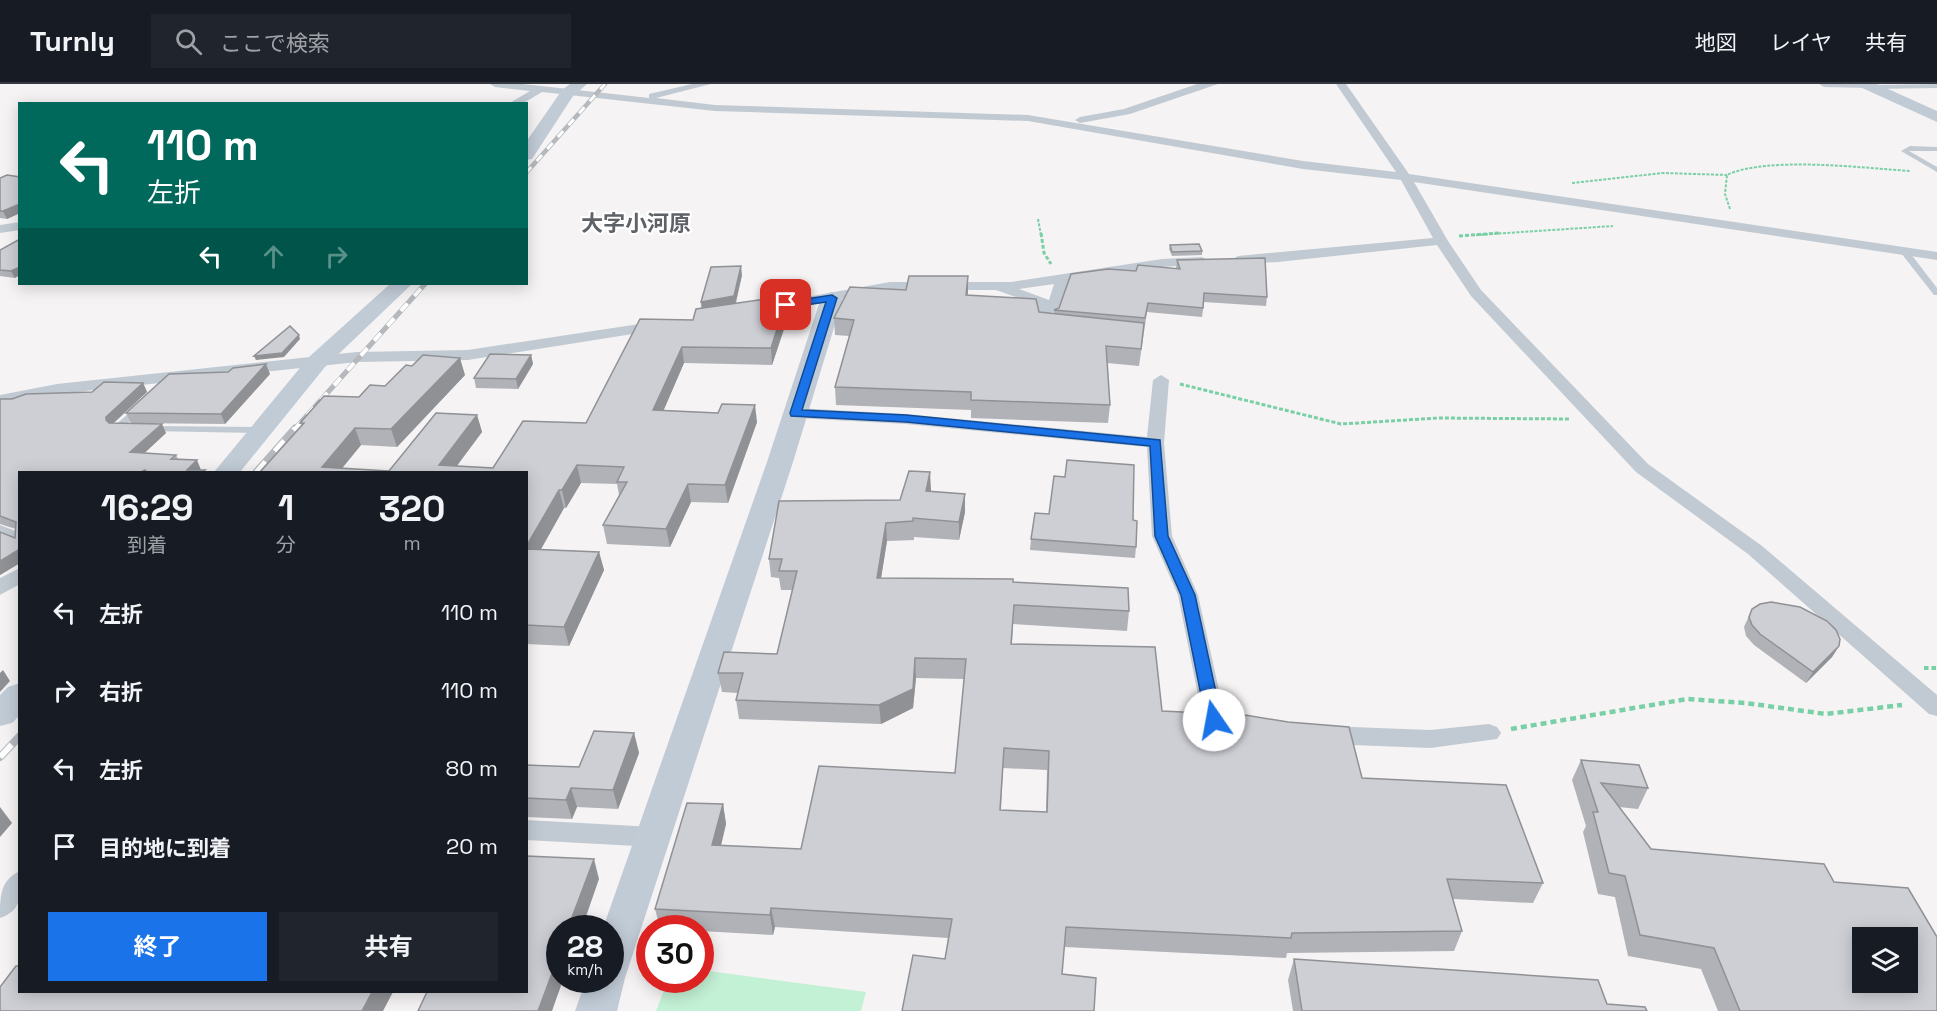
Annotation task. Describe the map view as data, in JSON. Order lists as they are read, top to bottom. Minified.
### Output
{"districts":["大字小河原"],"page":{"header":"Turnly","search":"ここで検索","nav":["地図","レイヤ","共有"],"turn":["110 m","左折"],"eta":["16:29","到着","1","分","320","m"],"list":[{"name":"左折","value":"110 m"},{"name":"右折","value":"110 m"},{"name":"左折","value":"80 m"},{"name":"目的地に到着","value":"20 m"}],"buttons":["終了","共有"],"speed":"28 km/h","limit":"30"}}
